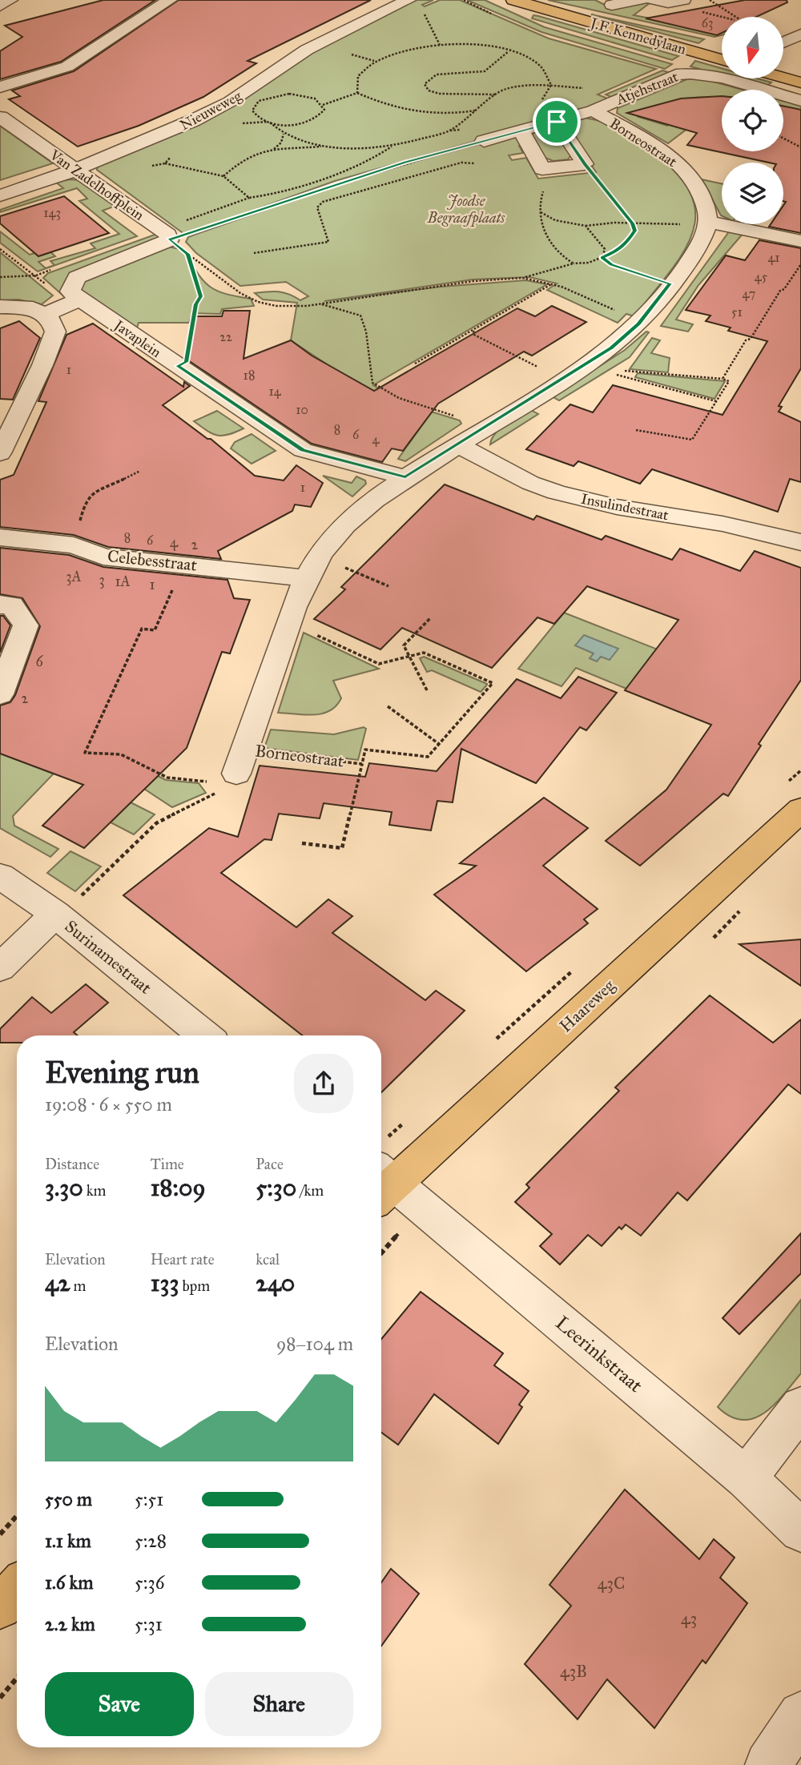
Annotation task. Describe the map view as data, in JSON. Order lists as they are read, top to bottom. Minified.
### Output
{"streets":{"main road":["J.F. Kennedylaan","Haareweg"],"street":["Atjehstraat","Nieuweweg","Borneostraat","Van Zadelhoffplein","Javaplein","Insulindestraat","Celebesstraat","Surinamestraat","Leerinkstraat"]},"crossings":[["Atjehstraat","Borneostraat"],["Nieuweweg","Van Zadelhoffplein"],["Borneostraat","Javaplein"],["Borneostraat","Insulindestraat"],["Borneostraat","Celebesstraat"],["Haareweg","Leerinkstraat"]],"parks":["Joodse Begraafplaats"],"house_numbers":["63","143","41","45","47","51","22","1","18","14","10","8","6","4","1","8","6","4","2","3A","3","1A","1","6","2","43C","43","43B"],"north":"bottom","page":{"heading":["Evening run","19:08 · 6 × 550 m"],"stats":[["Distance","3.30 km"],["Time","18:09"],["Pace","5:30 /km"],["Elevation","42 m"],["Heart rate","133 bpm"],["kcal","240"]],"chart":["Elevation","98–104 m"],"list":[{"name":"550 m","note":"5:51"},{"name":"1.1 km","note":"5:28"},{"name":"1.6 km","note":"5:36"},{"name":"2.2 km","note":"5:31"}],"buttons":["Save","Share"]}}
